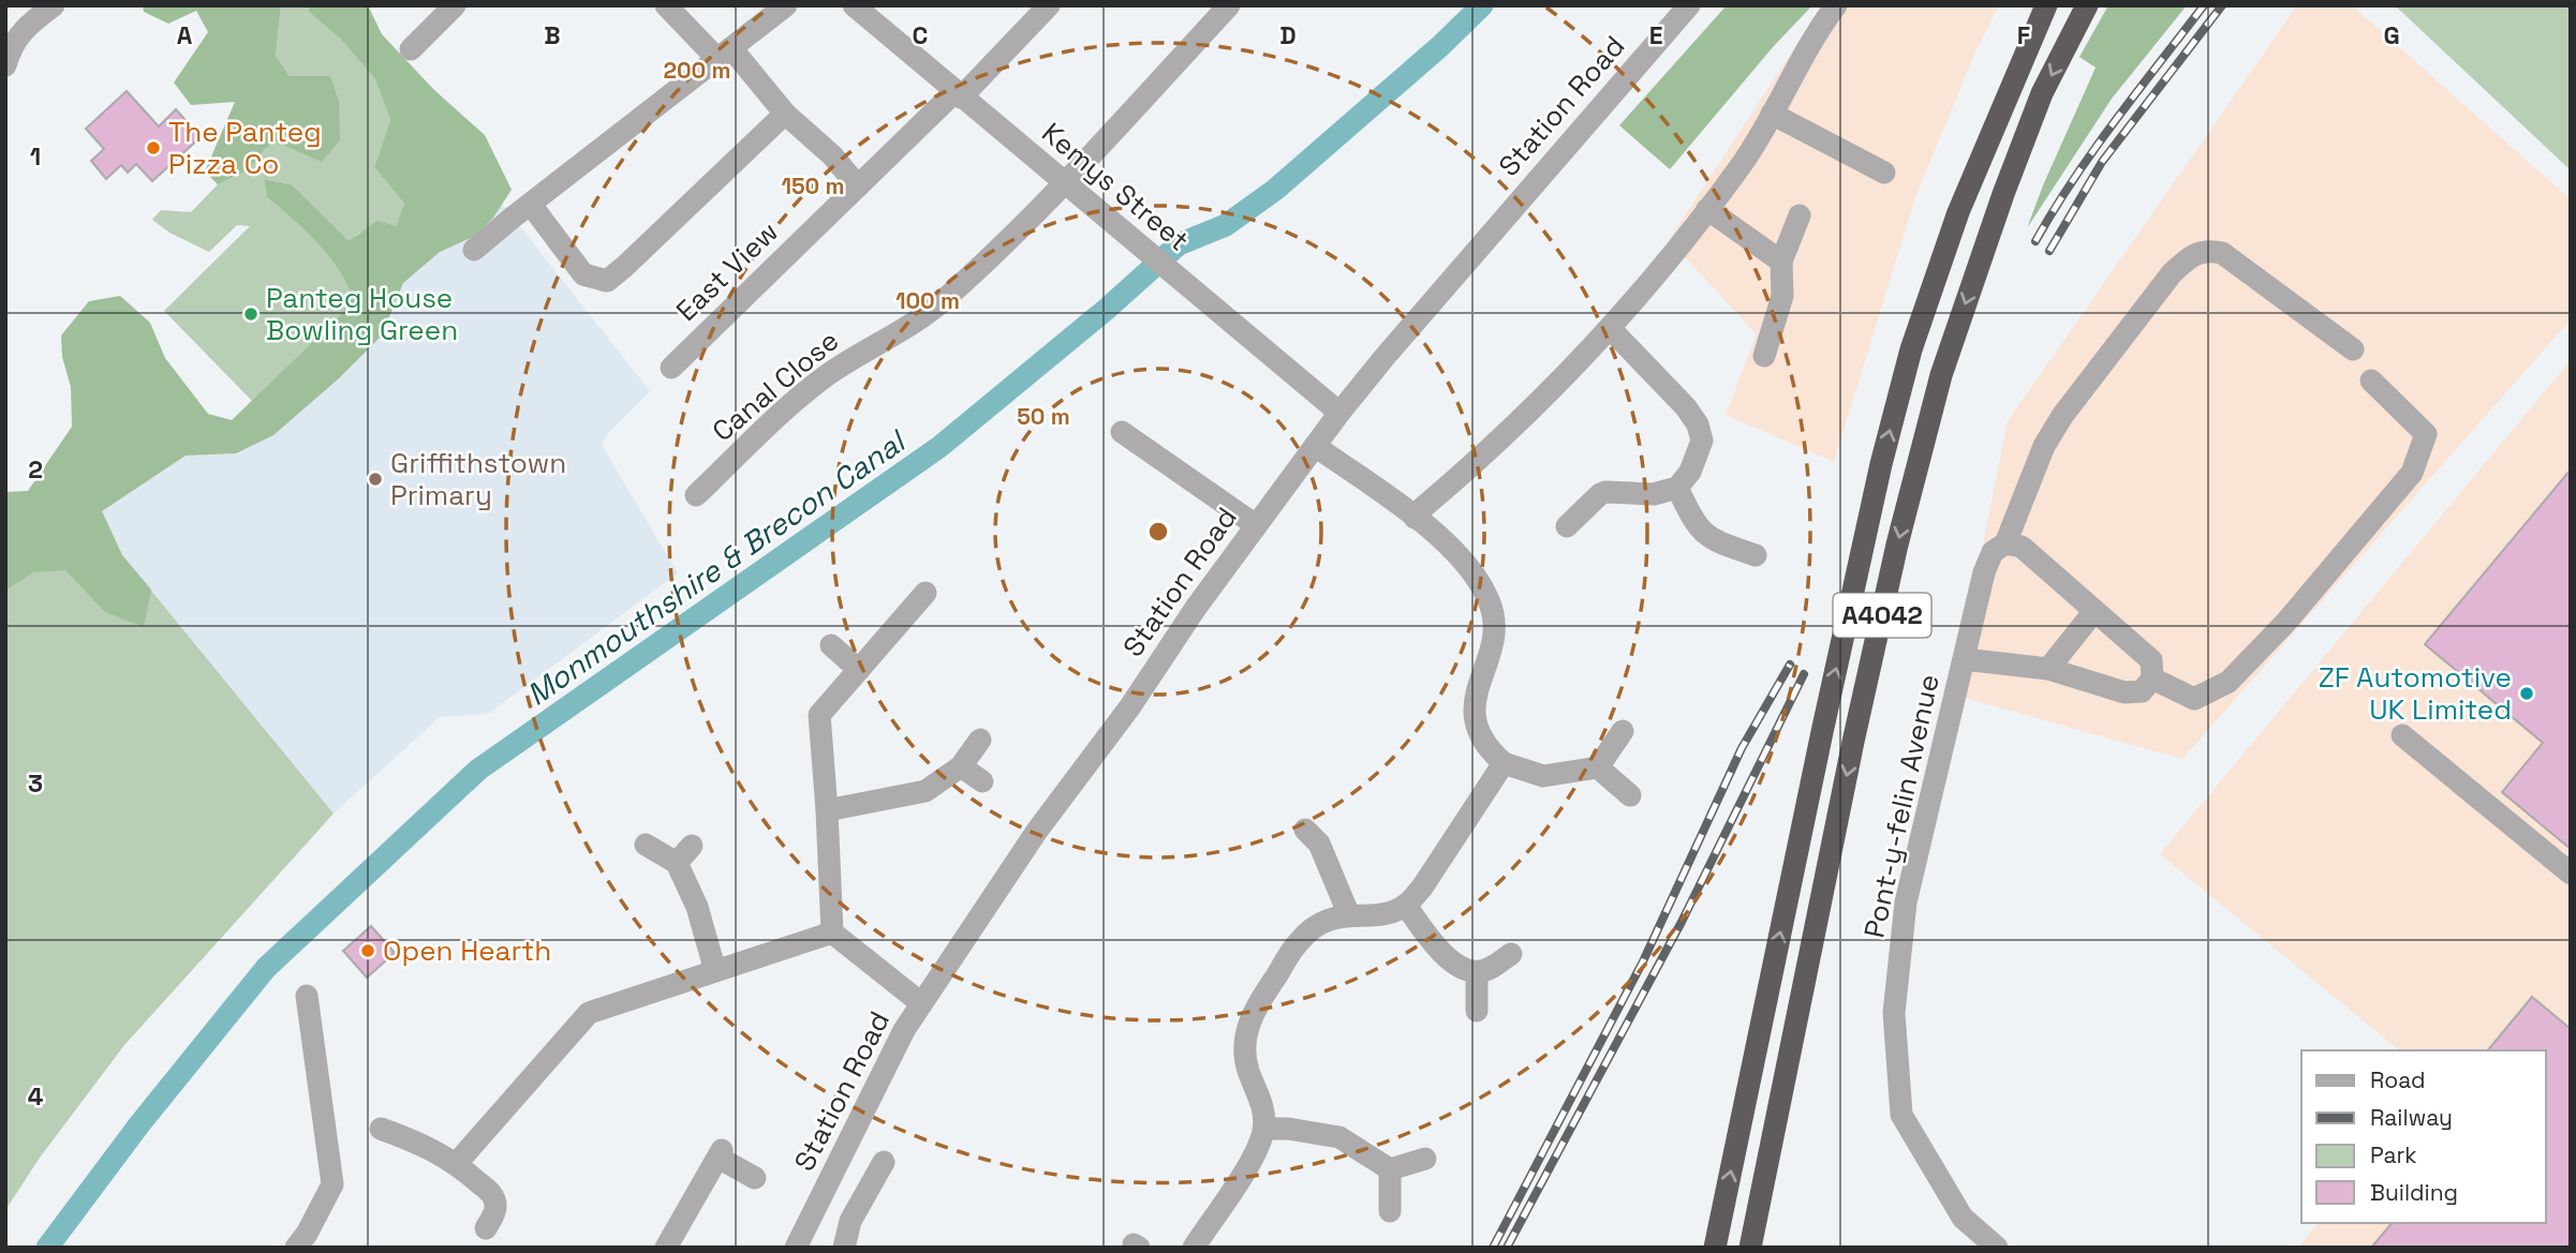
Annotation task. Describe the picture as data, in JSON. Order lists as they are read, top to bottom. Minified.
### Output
{"streets":{"highway":["A4042"],"street":["Station Road","Kemys Street","East View","Canal Close","Pont-y-felin Avenue"]},"crossings":[["Station Road","Kemys Street"],["Kemys Street","East View"],["Kemys Street","Canal Close"]],"water":["Monmouthshire & Brecon Canal"],"places":["The Panteg Pizza Co","Panteg House Bowling Green","Griffithstown Primary","ZF Automotive UK Limited","Open Hearth"],"legend":["Road","Railway","Park","Building"],"grid":{"columns":["A","B","C","D","E","F","G"],"rows":["1","2","3","4"]},"rings":["200 m","150 m","100 m","50 m"]}
